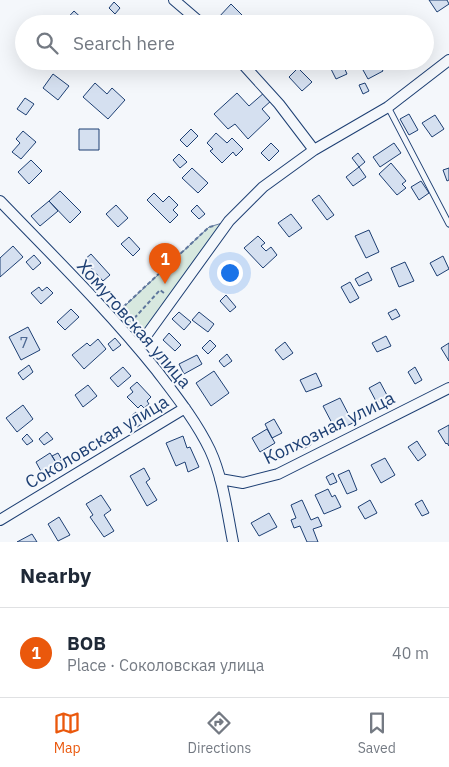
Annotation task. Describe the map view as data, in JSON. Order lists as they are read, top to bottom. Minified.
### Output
{"streets":{"street":["Хомутовская улица","Колхозная улица","Соколовская улица"]},"crossings":[["Хомутовская улица","Колхозная улица"],["Хомутовская улица","Соколовская улица"]],"house_numbers":["7"],"page":{"search":"Search here","pins":"1","heading":"Nearby","list":[{"mark":"1","name":"ВОВ","note":"Place · Соколовская улица","value":"40 m"}],"nav":["Map","Directions","Saved"]}}
